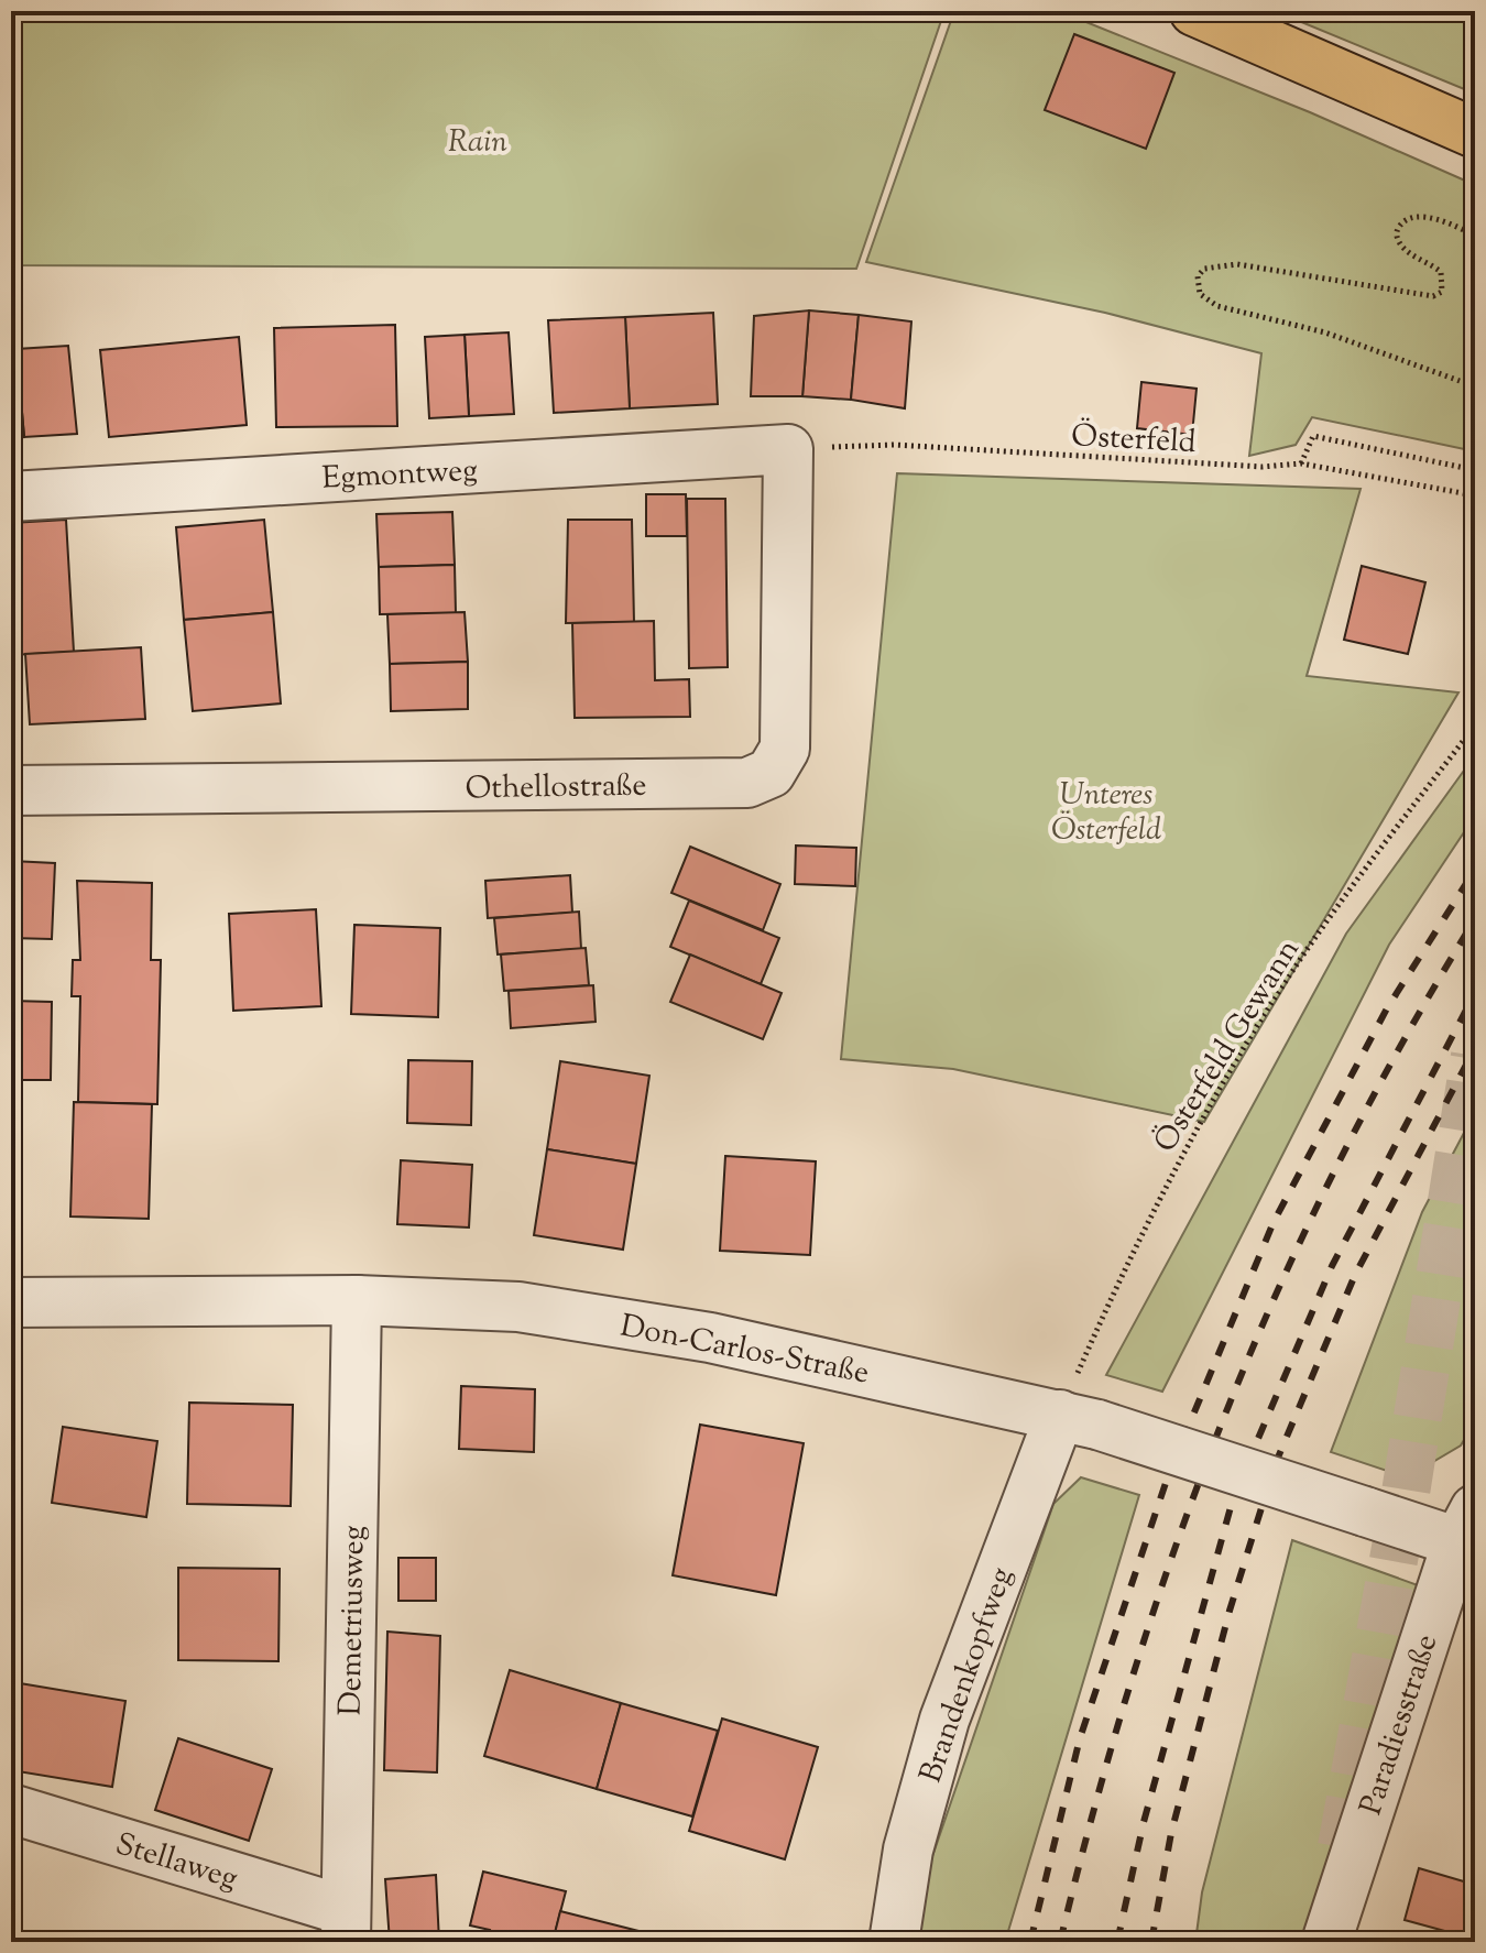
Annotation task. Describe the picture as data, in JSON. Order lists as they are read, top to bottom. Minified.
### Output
{"streets":{"street":["Egmontweg","Othellostraße","Don-Carlos-Straße","Demetriusweg","Brandenkopfweg","Paradiesstraße","Stellaweg"],"path":["Österfeld","Österfeld Gewann"]},"crossings":[["Österfeld","Egmontweg"],["Österfeld","Othellostraße"],["Egmontweg","Othellostraße"],["Österfeld Gewann","Don-Carlos-Straße"],["Österfeld Gewann","Brandenkopfweg"],["Don-Carlos-Straße","Demetriusweg"],["Don-Carlos-Straße","Brandenkopfweg"],["Don-Carlos-Straße","Paradiesstraße"],["Demetriusweg","Stellaweg"]],"parks":["Rain","Unteres Österfeld"]}
